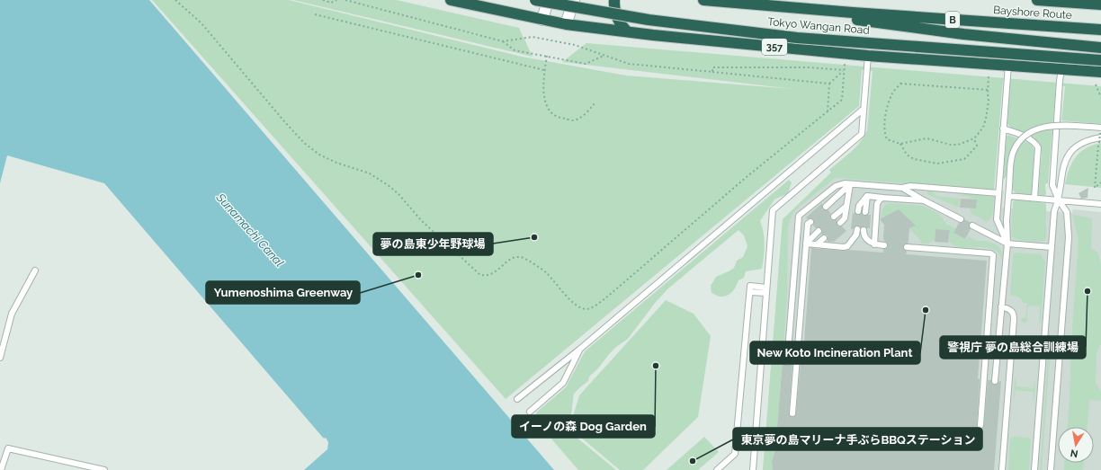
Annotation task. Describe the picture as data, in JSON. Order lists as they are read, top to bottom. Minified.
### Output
{"streets":{"highway":["Bayshore Route","B","Tokyo Wangan Road","357"]},"water":["Sunamachi Canal"],"places":["夢の島東少年野球場","Yumenoshima Greenway","警視庁 夢の島総合訓練場","New Koto Incineration Plant","イーノの森 Dog Garden","東京夢の島マリーナ手ぶらBBQステーション"],"north":"bottom"}
